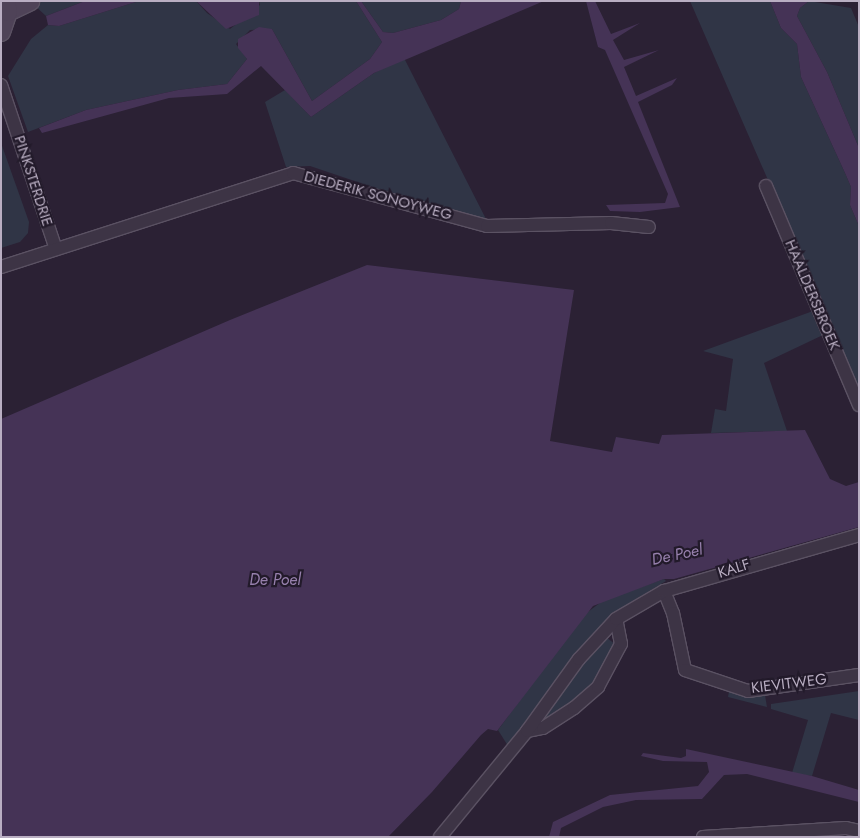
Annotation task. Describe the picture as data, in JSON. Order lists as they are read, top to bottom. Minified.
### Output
{"streets":{"street":["PINKSTERDRIE","DIEDERIK SONOYWEG","HAALDERSBROEK","KALF","KIEVITWEG"]},"crossings":[["PINKSTERDRIE","DIEDERIK SONOYWEG"],["KALF","KIEVITWEG"]],"water":["De Poel"]}
